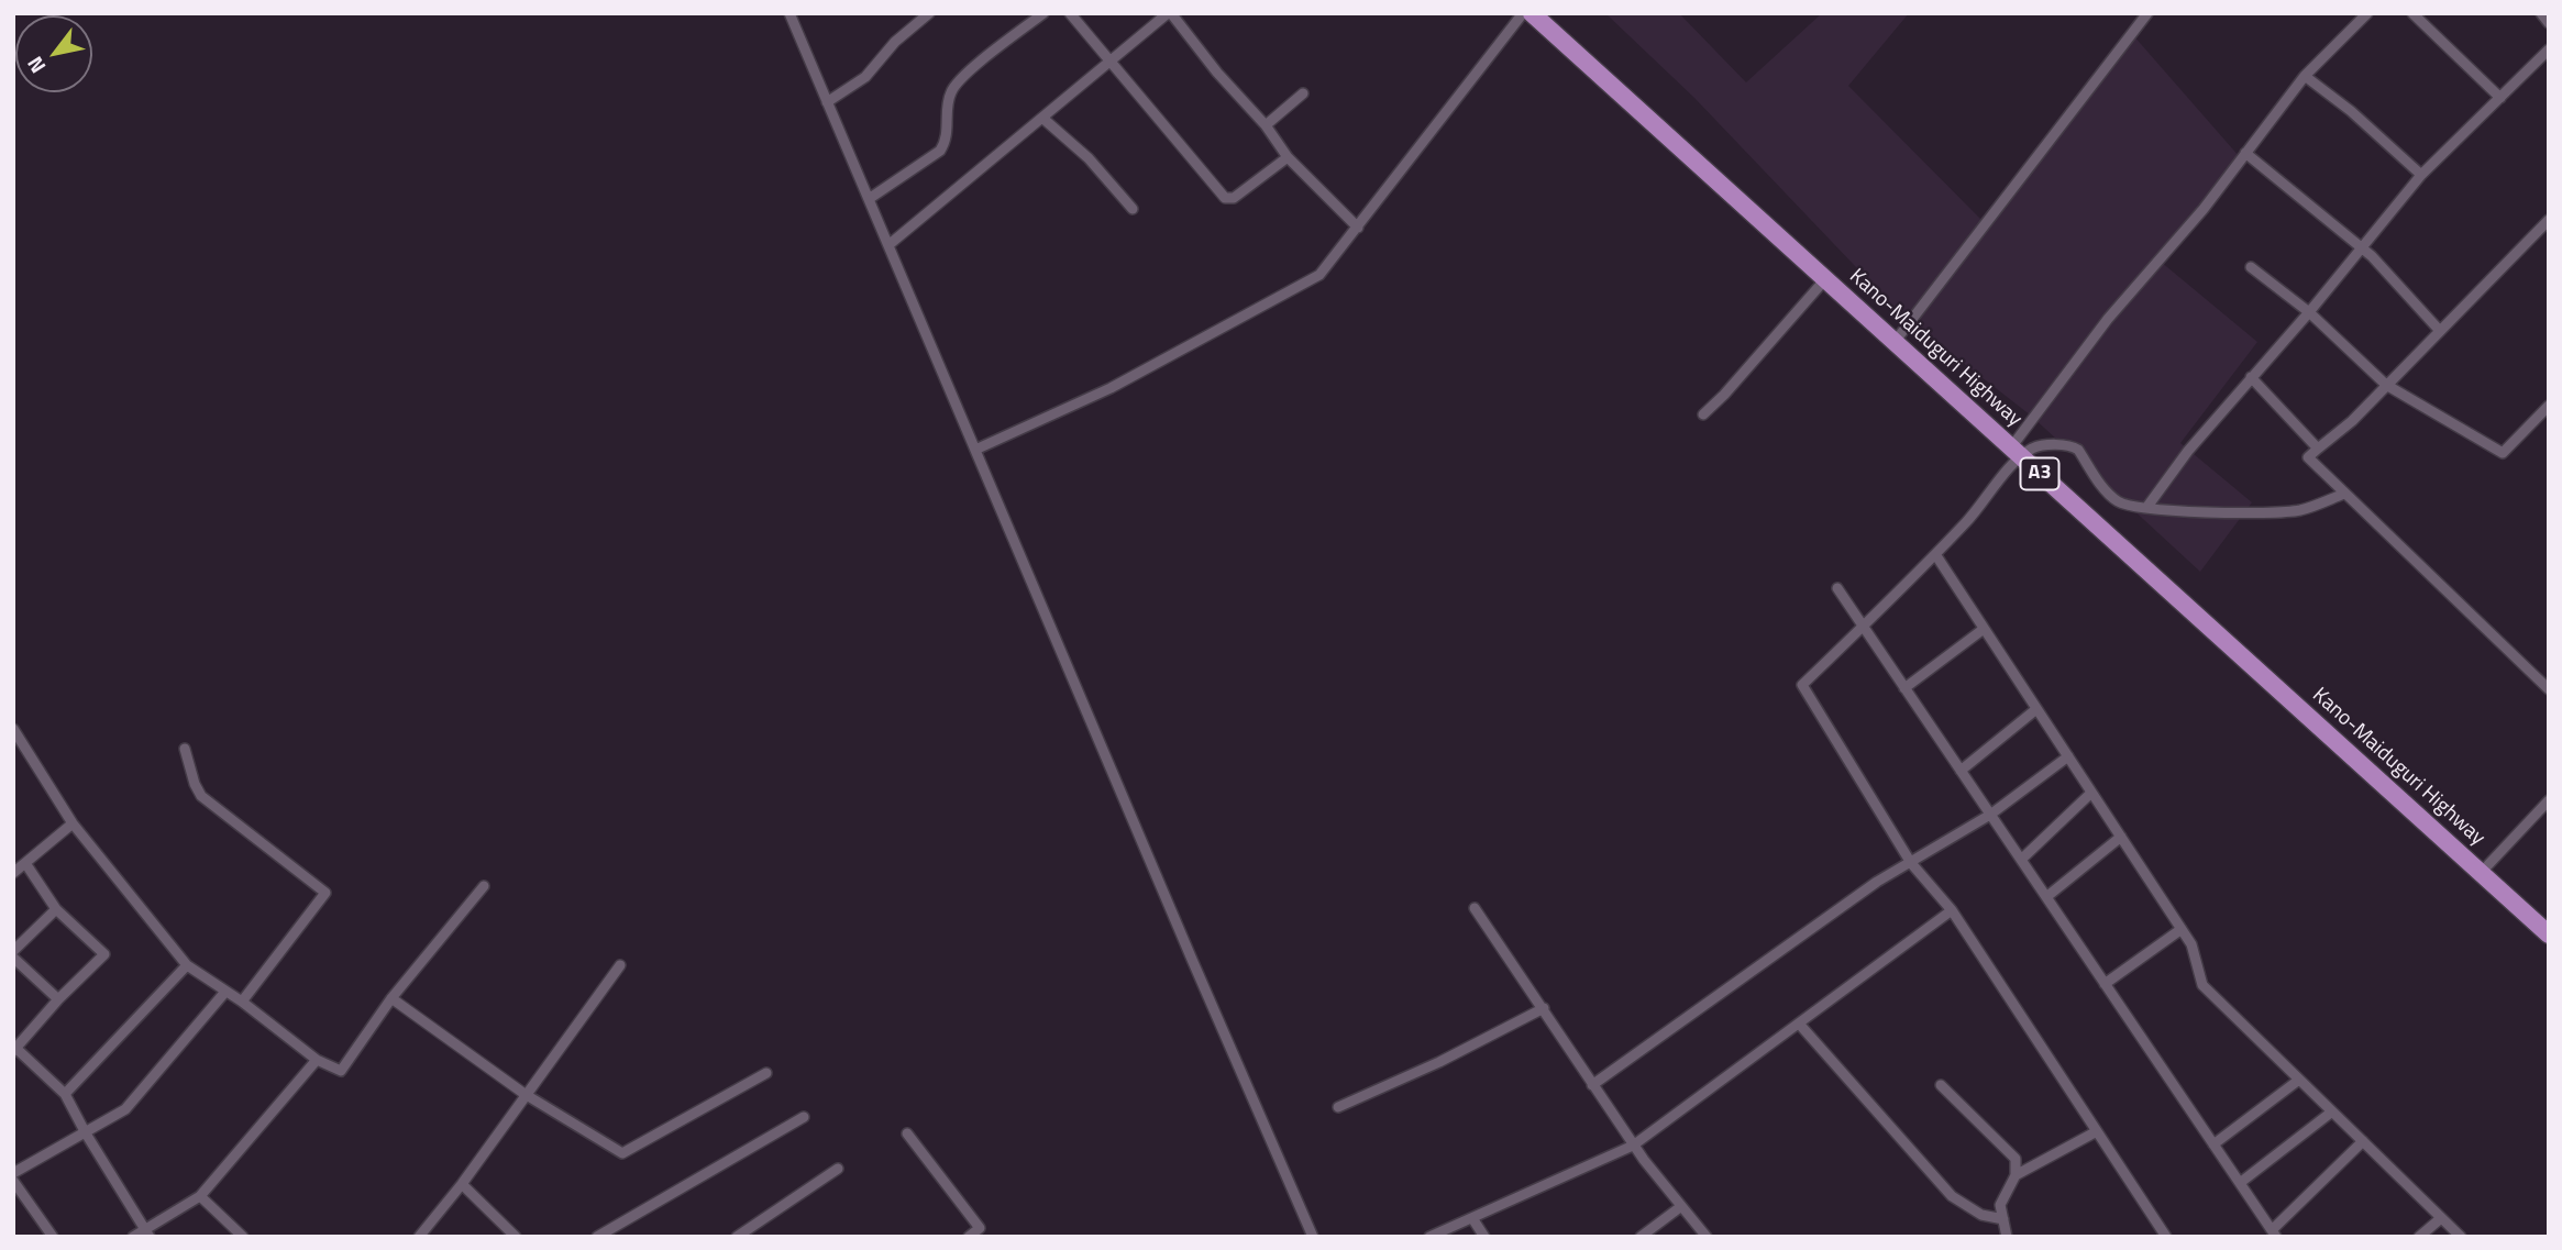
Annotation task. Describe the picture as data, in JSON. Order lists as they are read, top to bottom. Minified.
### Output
{"streets":{"highway":["Kano-Maiduguri Highway","A3"]},"north":"bottom left"}
